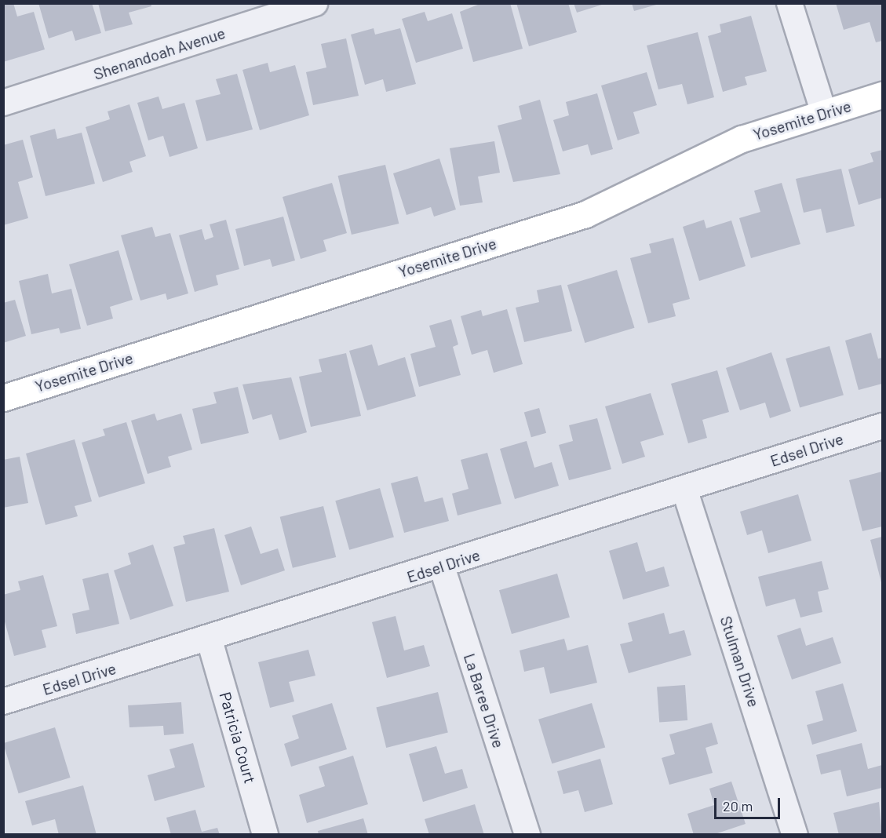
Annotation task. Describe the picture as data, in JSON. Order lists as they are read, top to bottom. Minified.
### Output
{"streets":{"street":["Shenandoah Avenue","Yosemite Drive","Edsel Drive","Stulman Drive","La Baree Drive","Patricia Court"]},"crossings":[["Edsel Drive","Stulman Drive"],["Edsel Drive","La Baree Drive"],["Edsel Drive","Patricia Court"]],"scale_bar":"20 m"}
